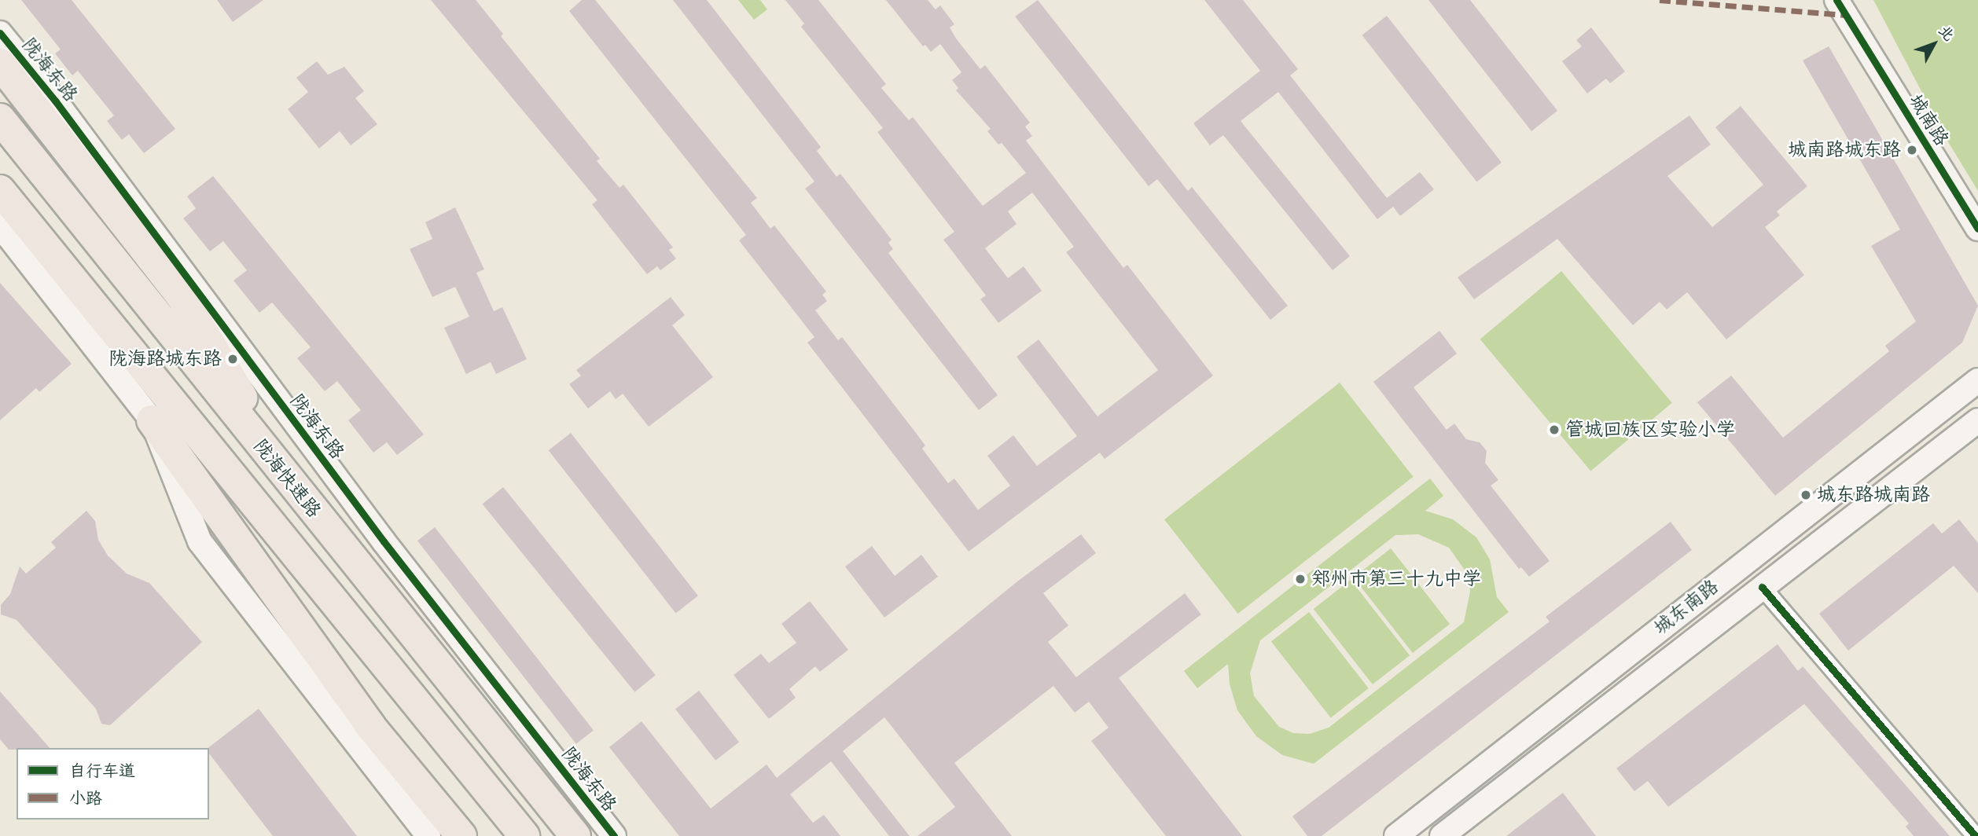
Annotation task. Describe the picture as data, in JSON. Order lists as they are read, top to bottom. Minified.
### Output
{"streets":{"highway":["陇海快速路"],"street":["陇海东路","城南路","城东南路"]},"places":["城南路城东路","陇海路城东路","管城回族区实验小学","城东路城南路","郑州市第三十九中学"],"legend":["自行车道","小路"],"north":"top right"}
